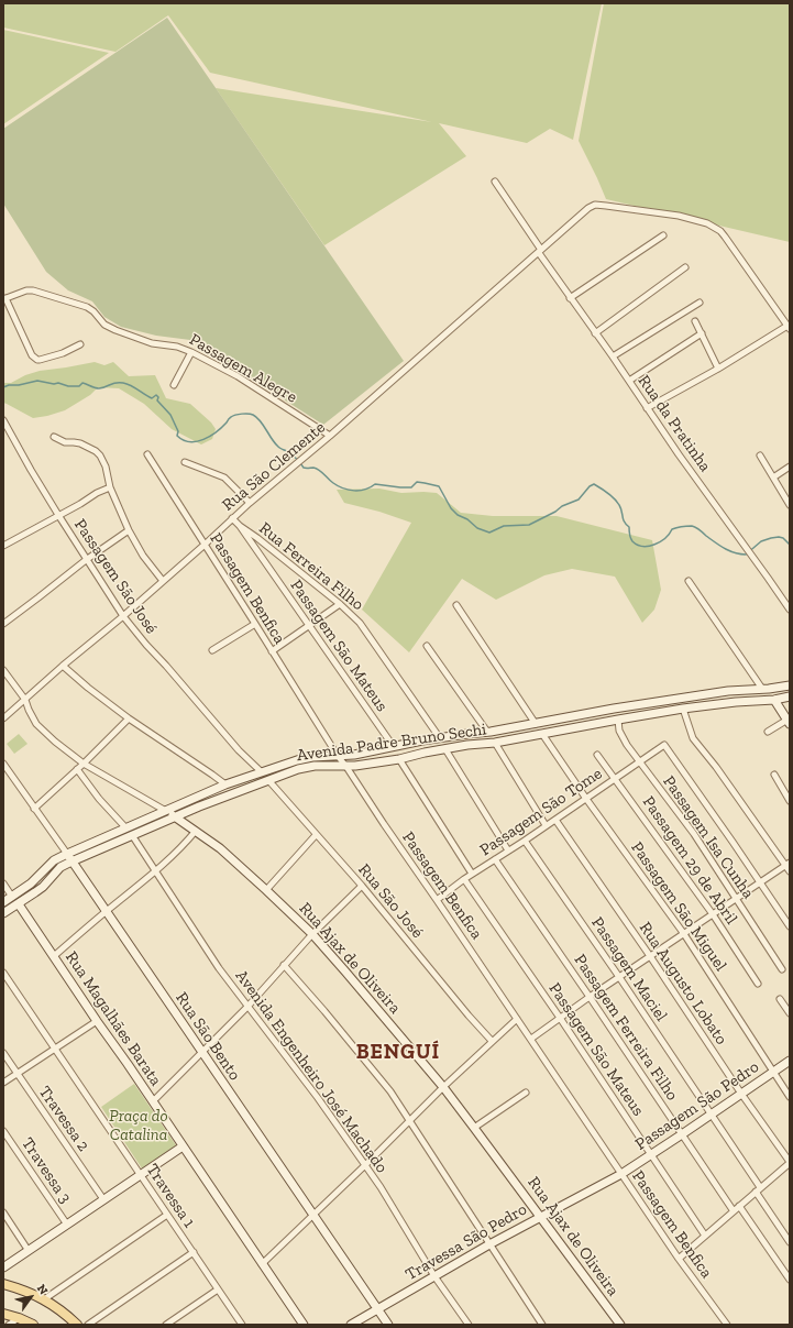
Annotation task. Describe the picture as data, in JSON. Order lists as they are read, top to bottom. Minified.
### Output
{"streets":{"street":["Passagem Alegre","Rua da Pratinha","Rua São Clemente","Rua Ferreira Filho","Passagem São José","Passagem Benfica","Passagem São Mateus","Avenida Padre Bruno Sechi","Passagem São Tome","Passagem Isa Cunha","Passagem 29 de Abril","Rua São José","Passagem São Miguel","Rua Ajax de Oliveira","Passagem Maciel","Rua Augusto Lobato","Rua Magalhães Barata","Passagem Ferreira Filho","Rua São Bento","Avenida Engenheiro José Machado","Passagem São Pedro","Travessa 2","Travessa 3","Travessa 1","Travessa São Pedro"]},"crossings":[["Passagem Alegre","Rua São Clemente"],["Rua da Pratinha","Rua São Clemente"],["Rua São Clemente","Passagem São José"],["Rua São Clemente","Passagem Benfica"],["Rua São Clemente","Passagem São Mateus"],["Rua São Clemente","Rua Ajax de Oliveira"],["Rua Ferreira Filho","Passagem São Mateus"],["Rua Ferreira Filho","Avenida Padre Bruno Sechi"],["Passagem São José","Avenida Padre Bruno Sechi"],["Passagem Benfica","Avenida Padre Bruno Sechi"],["Passagem Benfica","Passagem São Tome"],["Passagem Benfica","Passagem São Pedro"],["Passagem Benfica","Travessa São Pedro"],["Passagem São Mateus","Avenida Padre Bruno Sechi"],["Passagem São Mateus","Passagem São Tome"],["Passagem São Mateus","Passagem São Pedro"],["Avenida Padre Bruno Sechi","Passagem Isa Cunha"],["Avenida Padre Bruno Sechi","Rua São José"],["Avenida Padre Bruno Sechi","Passagem São Miguel"],["Avenida Padre Bruno Sechi","Rua Ajax de Oliveira"],["Avenida Padre Bruno Sechi","Rua Magalhães Barata"],["Avenida Padre Bruno Sechi","Rua São Bento"],["Avenida Padre Bruno Sechi","Avenida Engenheiro José Machado"],["Passagem São Tome","Passagem Isa Cunha"],["Passagem São Tome","Passagem 29 de Abril"],["Passagem São Tome","Passagem São Miguel"],["Passagem São Tome","Passagem Maciel"],["Passagem São Tome","Rua Augusto Lobato"],["Passagem São Tome","Passagem Ferreira Filho"],["Passagem São Miguel","Passagem São Pedro"],["Rua Ajax de Oliveira","Travessa São Pedro"],["Passagem Maciel","Passagem São Pedro"],["Rua Augusto Lobato","Passagem São Pedro"],["Passagem Ferreira Filho","Passagem São Pedro"],["Rua São Bento","Travessa São Pedro"],["Avenida Engenheiro José Machado","Travessa São Pedro"],["Passagem São Pedro","Travessa São Pedro"]],"districts":["BENGUÍ"],"parks":["Praça do Catalina"],"north":"top right"}
